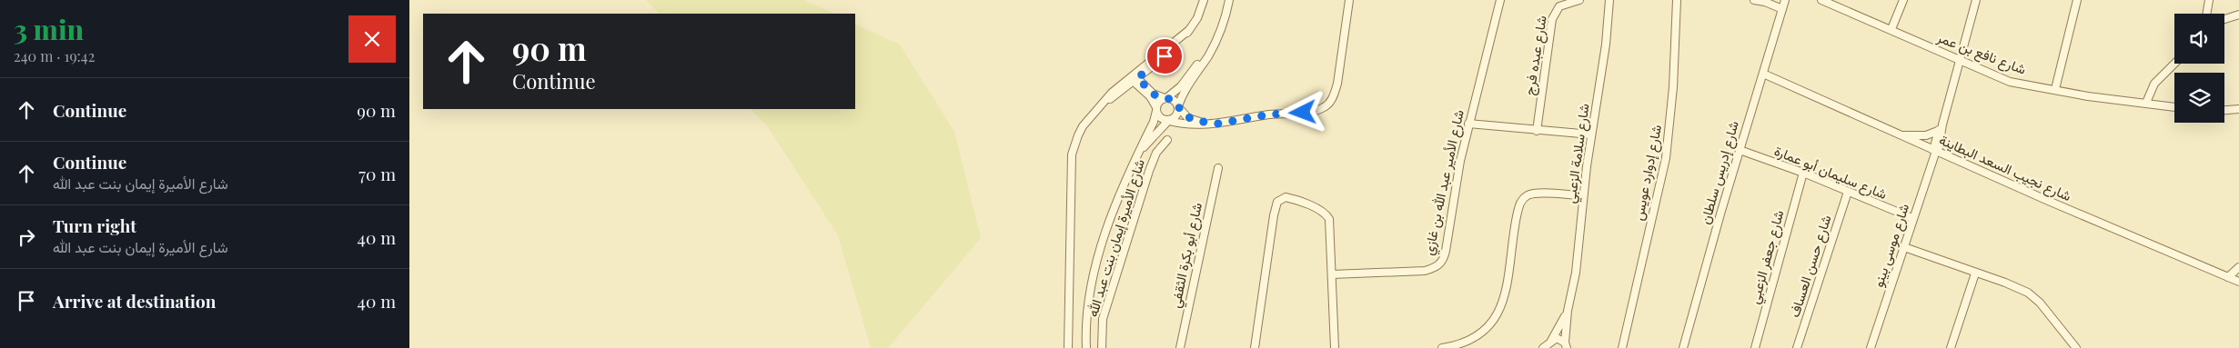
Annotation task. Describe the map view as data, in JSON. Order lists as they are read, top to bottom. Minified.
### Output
{"streets":{"street":["شارع نافع بن عمر","شارع عبده فرج","شارع سلامة الزعبي","شارع نجيب السعد البطاينة","شارع إدوارد عويس","شارع إدريس سلطان","شارع سليمان أبو عمارة","شارع الأمير عبد الله بن غازي","شارع الأميرة إيمان بنت عبد الله","شارع موسى بينو","شارع أبو بكرة الثقفي","شارع جعفر الزعبي","شارع حسن العساف"]},"crossings":[["شارع نجيب السعد البطاينة","شارع إدريس سلطان"],["شارع نجيب السعد البطاينة","شارع موسى بينو"],["شارع إدريس سلطان","شارع سليمان أبو عمارة"],["شارع سليمان أبو عمارة","شارع موسى بينو"],["شارع سليمان أبو عمارة","شارع جعفر الزعبي"],["شارع سليمان أبو عمارة","شارع حسن العساف"]],"page":{"heading":["3 min","240 m · 19:42"],"turn":["90 m","Continue"],"list":[{"name":"Continue","value":"90 m"},{"name":"Continue","note":"شارع الأميرة إيمان بنت عبد الله","value":"70 m"},{"name":"Turn right","note":"شارع الأميرة إيمان بنت عبد الله","value":"40 m"},{"name":"Arrive at destination","value":"40 m"}]}}
